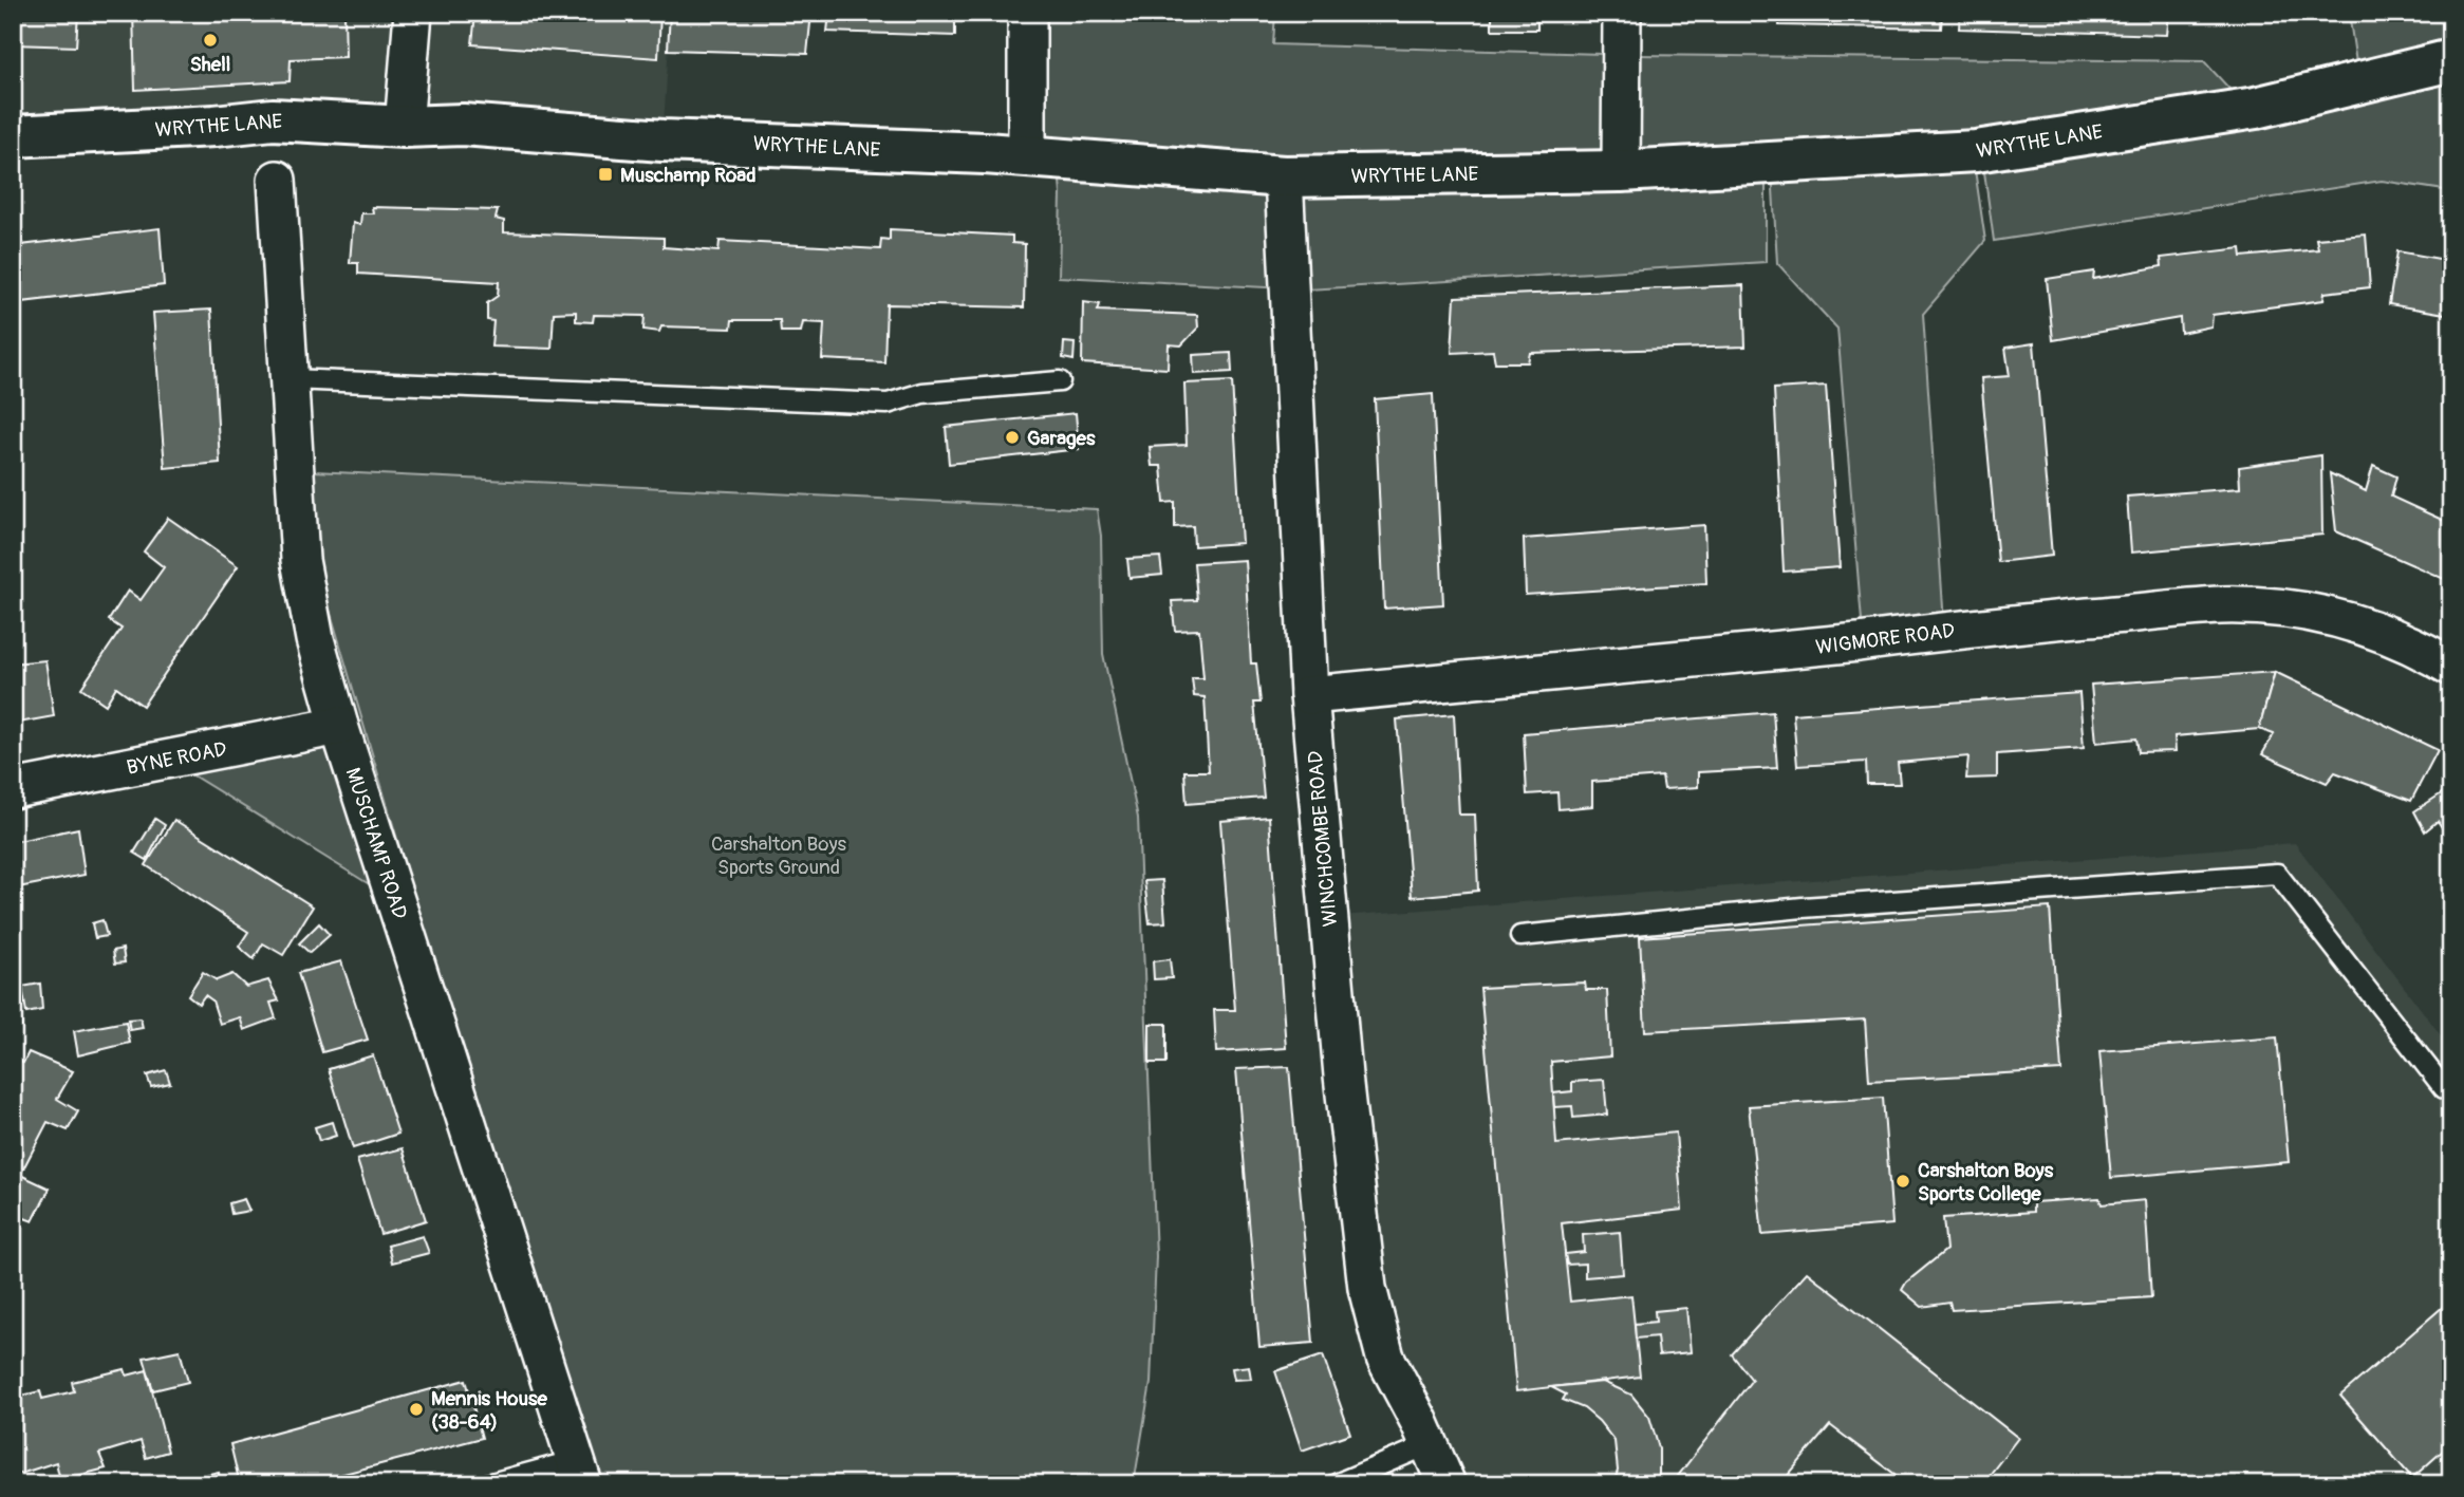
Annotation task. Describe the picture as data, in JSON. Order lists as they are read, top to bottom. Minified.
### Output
{"streets":{"main road":["WRYTHE LANE"],"street":["WIGMORE ROAD","BYNE ROAD","WINCHCOMBE ROAD","MUSCHAMP ROAD"]},"crossings":[["WRYTHE LANE","WINCHCOMBE ROAD"],["WIGMORE ROAD","WINCHCOMBE ROAD"],["BYNE ROAD","MUSCHAMP ROAD"]],"parks":["Carshalton Boys Sports Ground"],"places":{"other":["Shell","Garages","Carshalton Boys Sports College","Mennis House (38-64)"],"transit":["Muschamp Road"]}}
